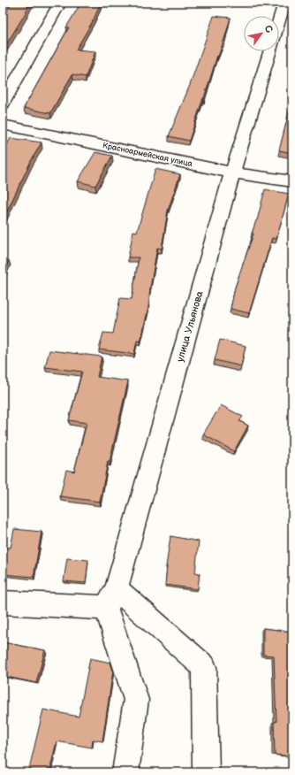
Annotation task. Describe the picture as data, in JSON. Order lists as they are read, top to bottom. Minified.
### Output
{"streets":{"street":["Красноармейская улица","улица Ульянова"]},"crossings":[["Красноармейская улица","улица Ульянова"]],"north":"top right"}
